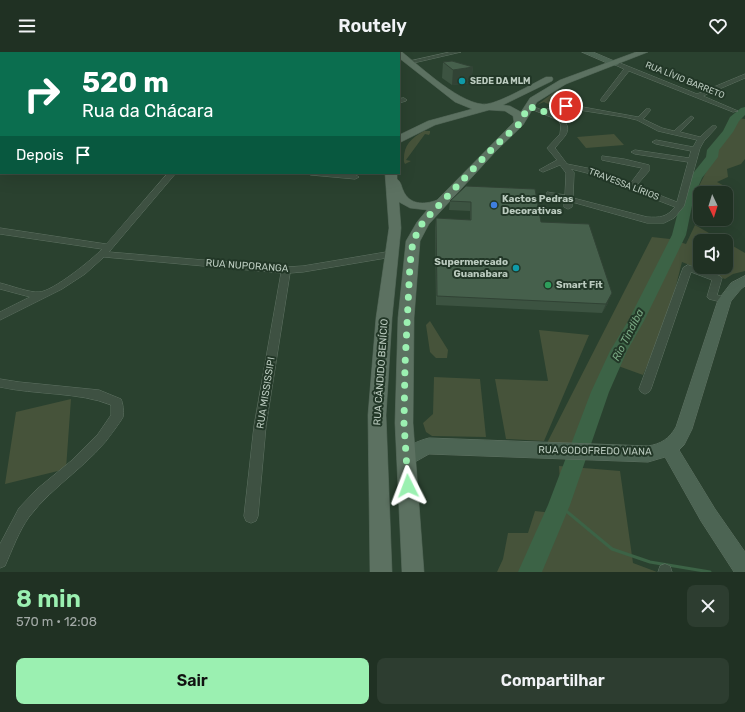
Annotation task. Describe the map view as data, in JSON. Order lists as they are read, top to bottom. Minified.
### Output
{"streets":{"main road":["RUA LÍVIO BARRETO","RUA CÂNDIDO BENÍCIO","RUA GODOFREDO VIANA"],"street":["TRAVESSA LÍRIOS","RUA NUPORANGA","RUA MISSISSIPI"]},"crossings":[["RUA NUPORANGA","RUA CÂNDIDO BENÍCIO"],["RUA NUPORANGA","RUA MISSISSIPI"]],"water":["Rio Tindiba"],"places":["SEDE DA MLM","Kactos Pedras Decorativas","Supermercado Guanabara","Smart Fit"],"north":"bottom","page":{"header":"Routely","turn":["520 m","Rua da Chácara"],"then":"Depois","heading":["8 min","570 m · 12:08"],"buttons":["Sair","Compartilhar"]}}
